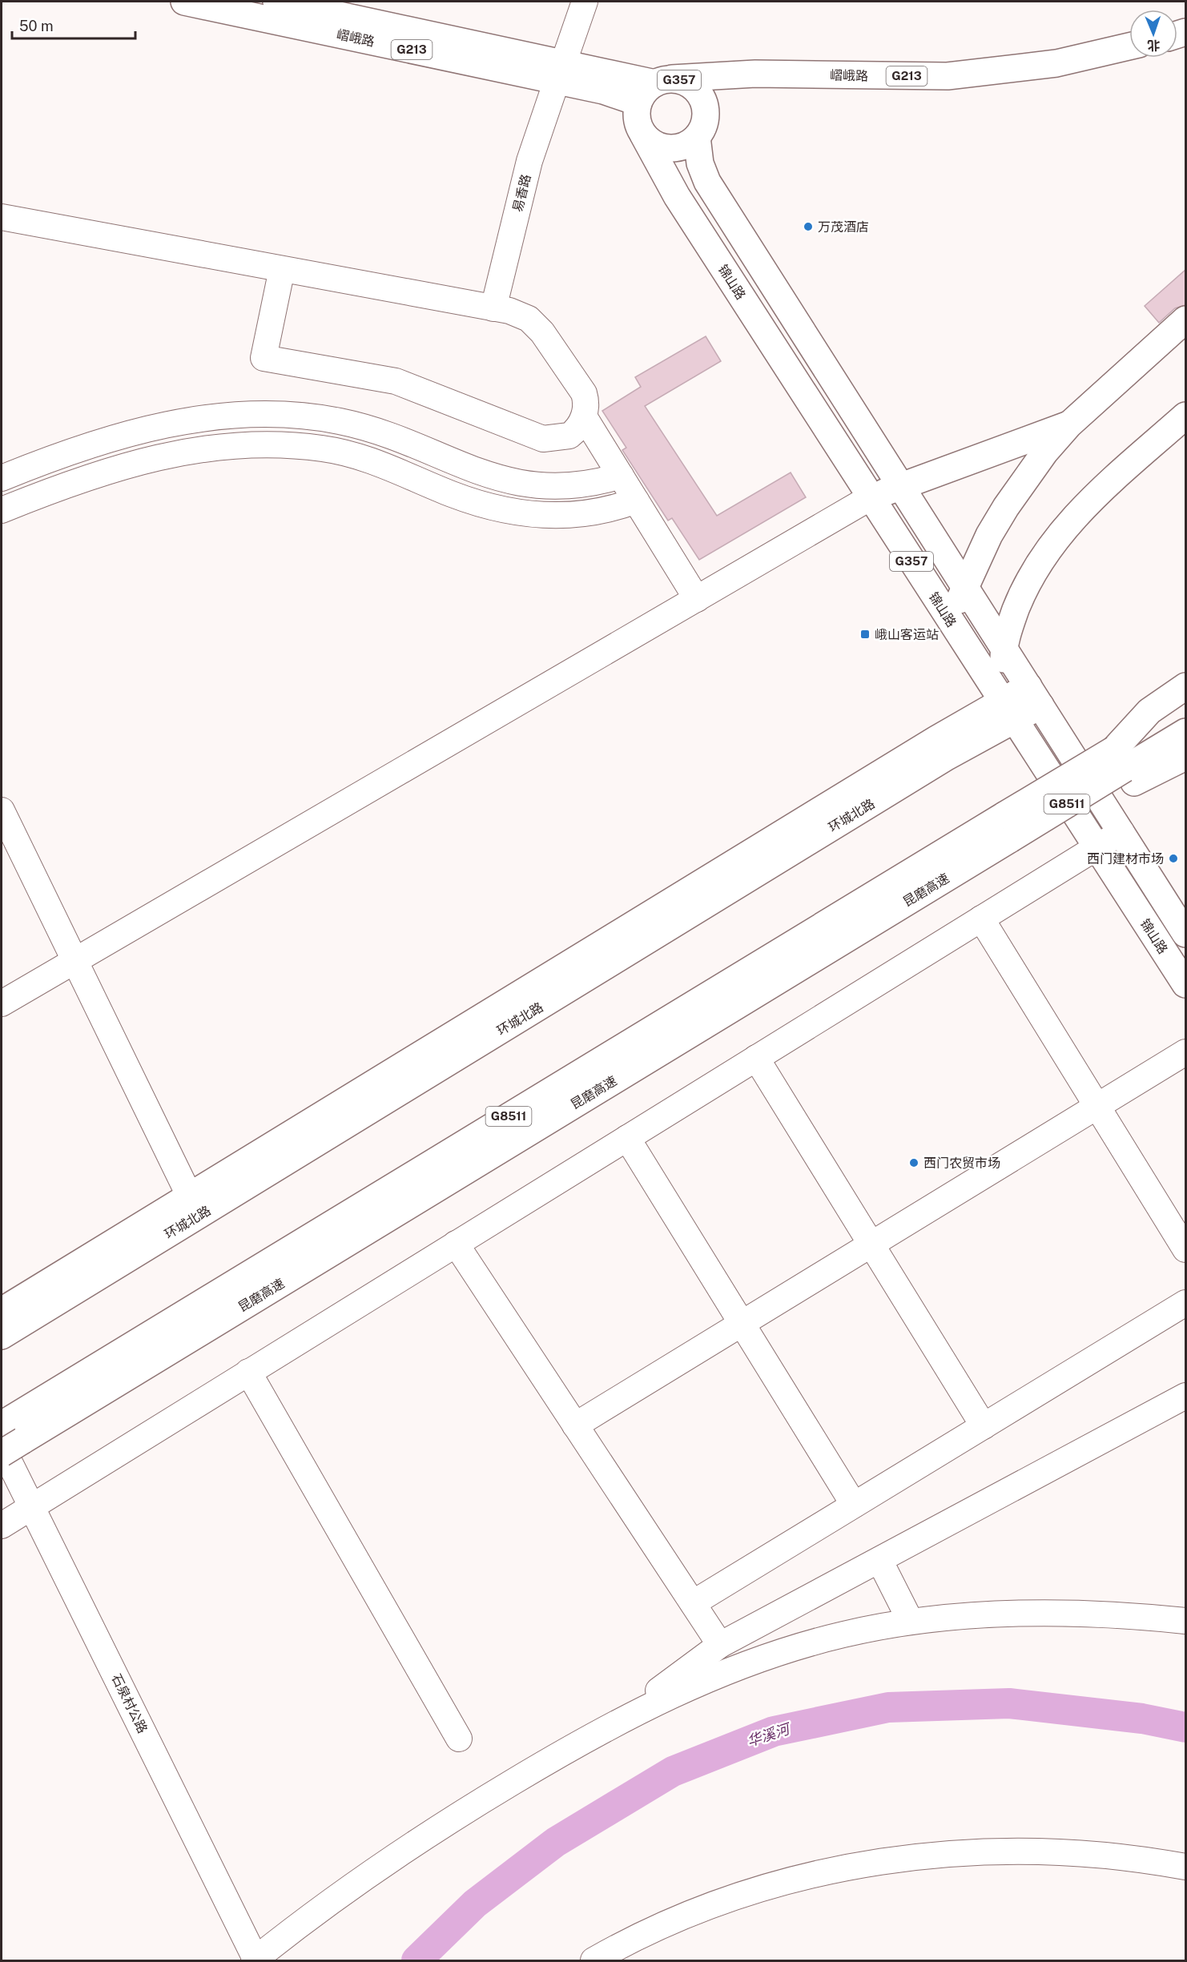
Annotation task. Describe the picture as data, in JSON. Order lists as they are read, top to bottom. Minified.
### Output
{"streets":{"main road":["嶍峨路","G213","G357","锦山路","G8511","环城北路","昆磨高速"],"street":["易香路","石泉村公路"]},"crossings":[["嶍峨路","G357"],["嶍峨路","易香路"],["嶍峨路","锦山路"],["G357","锦山路"],["G357","环城北路"],["锦山路","环城北路"],["昆磨高速","石泉村公路"]],"water":["华溪河"],"places":{"other":["万茂酒店","西门建材市场","西门农贸市场"],"transit":["峨山客运站"]},"scale_bar":"50 m","north":"bottom"}
